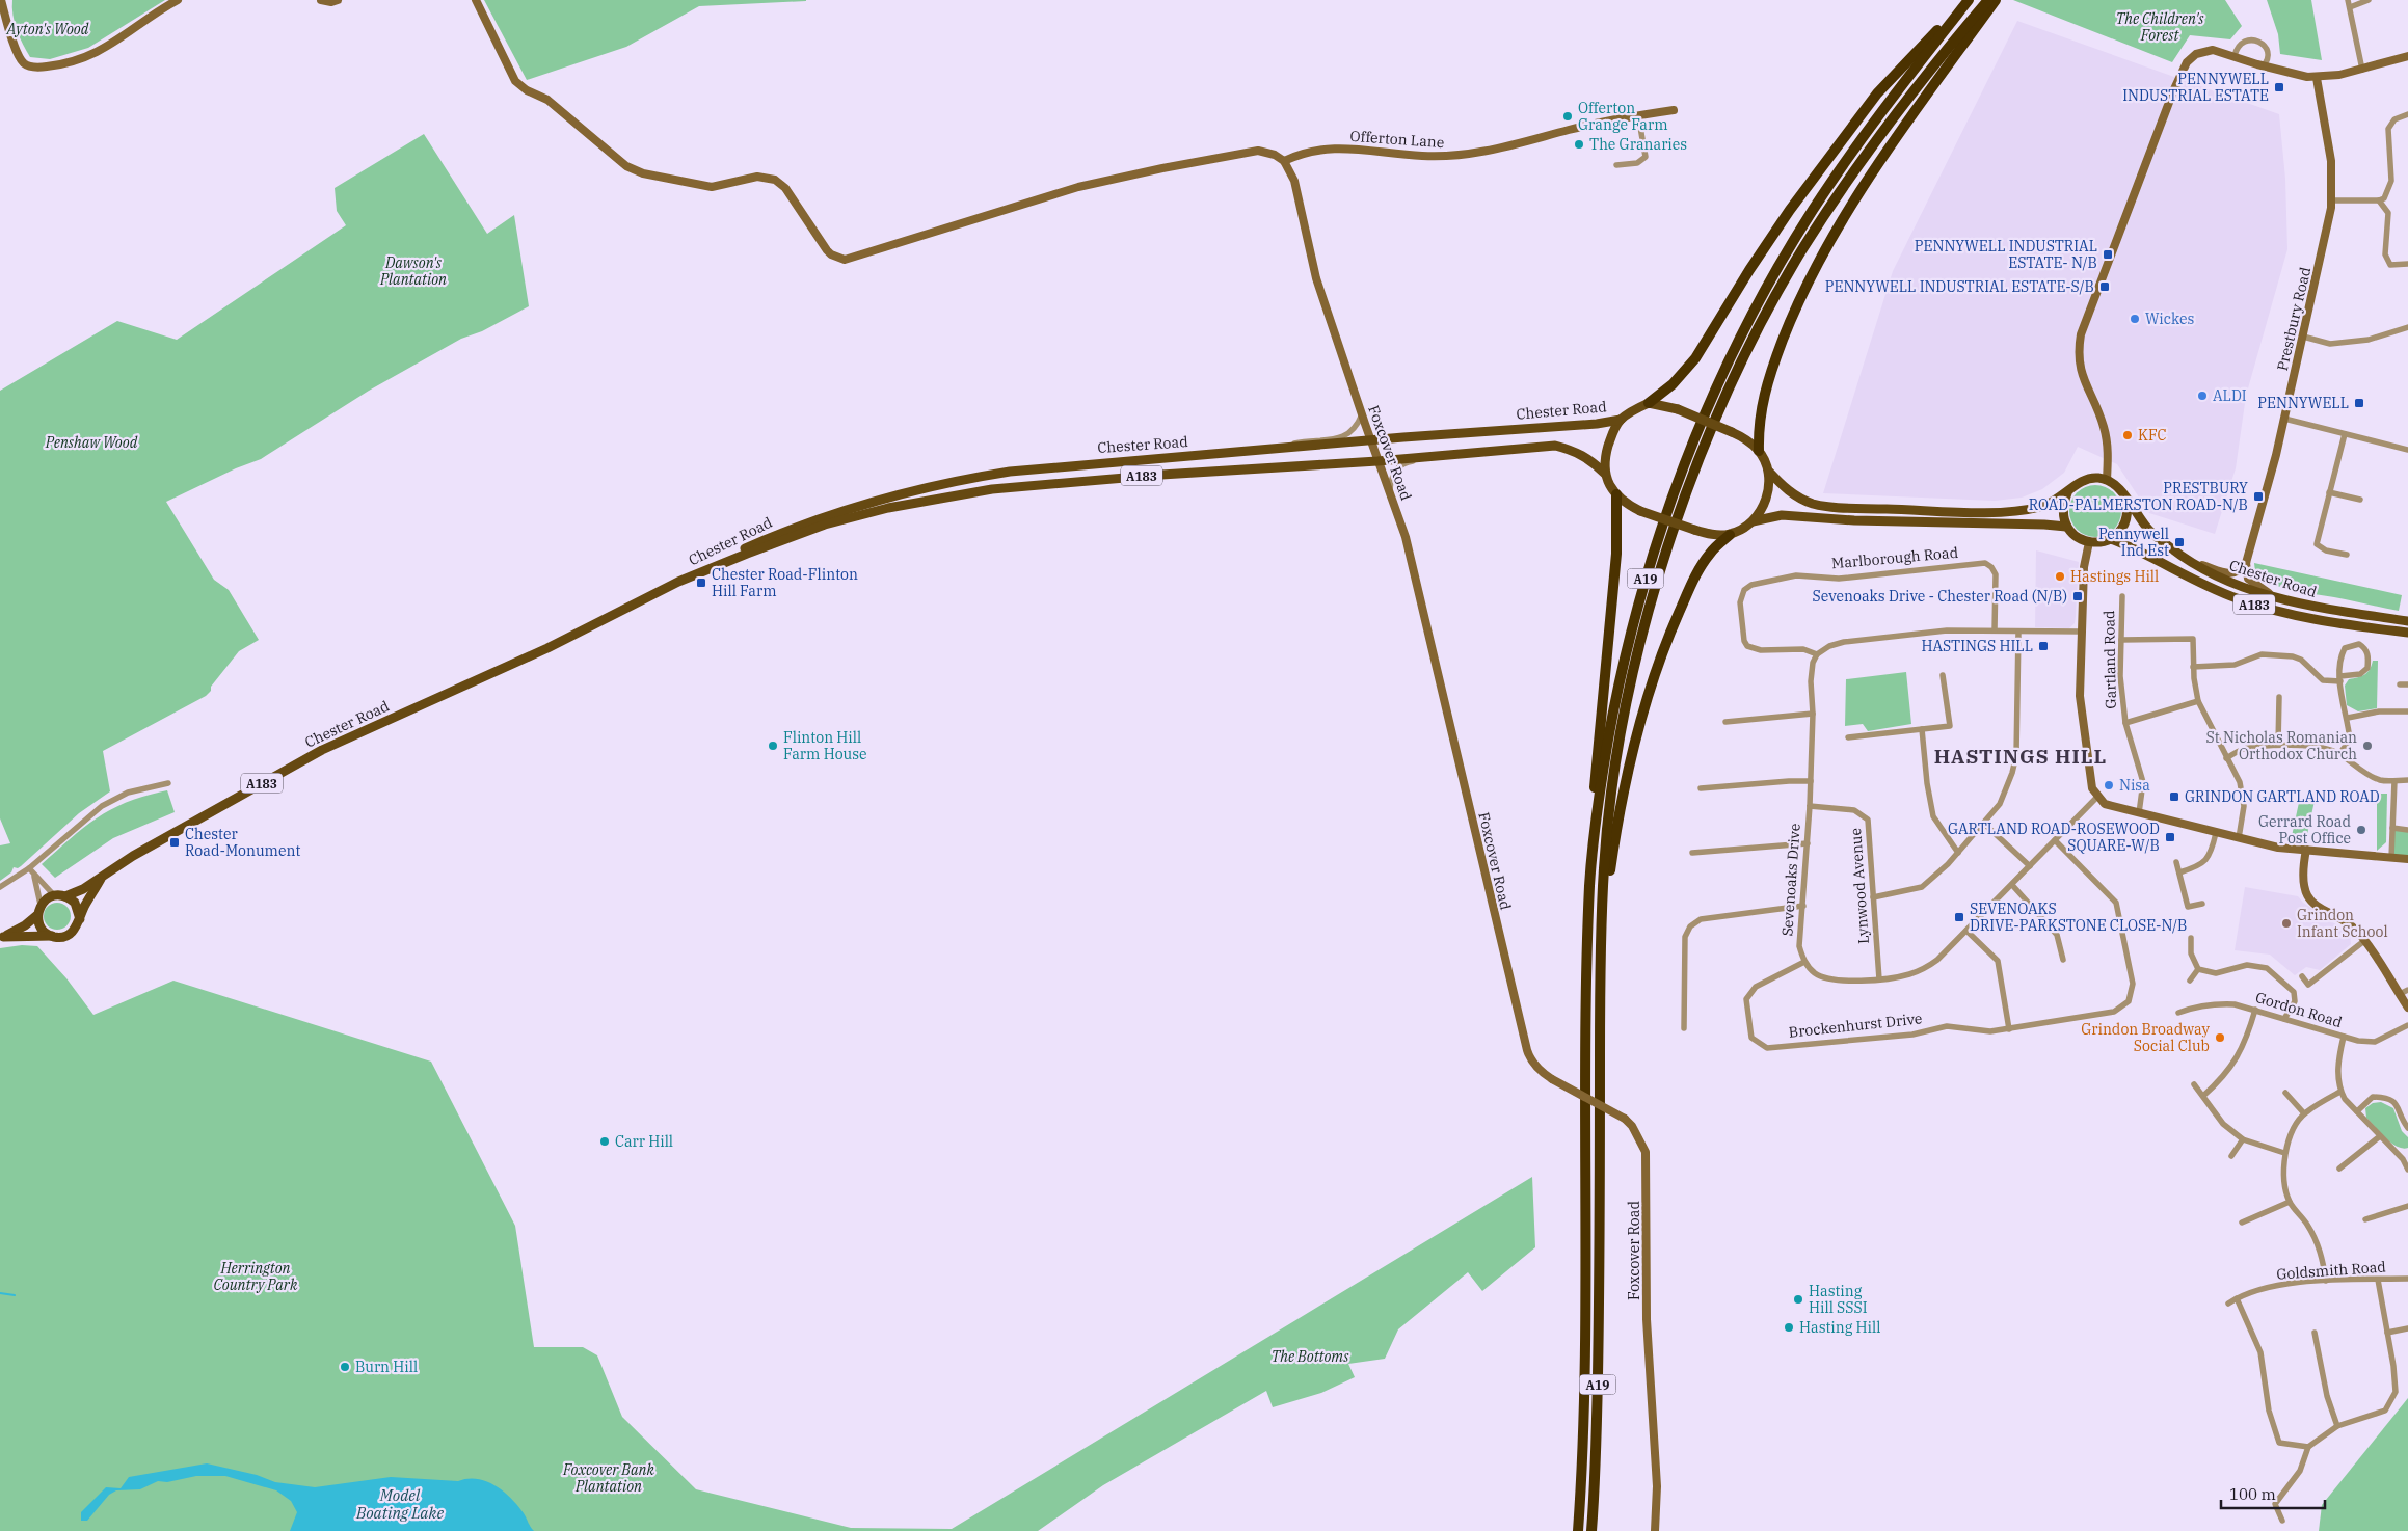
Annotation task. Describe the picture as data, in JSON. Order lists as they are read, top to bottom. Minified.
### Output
{"streets":{"highway":["A19"],"main road":["Chester Road","A183"],"street":["Offerton Lane","Prestbury Road","Foxcover Road","Marlborough Road","Gartland Road","Sevenoaks Drive","Lynwood Avenue","Gordon Road","Brockenhurst Drive","Goldsmith Road"]},"crossings":[["Offerton Lane","Foxcover Road"],["Chester Road","Foxcover Road"],["Chester Road","A183"],["Chester Road","A19"],["Marlborough Road","Sevenoaks Drive"],["Sevenoaks Drive","Lynwood Avenue"],["Sevenoaks Drive","Brockenhurst Drive"]],"districts":["HASTINGS HILL"],"water":["Model Boating Lake"],"parks":["The Children's Forest","Ayton's Wood","Dawson's Plantation","Penshaw Wood","Herrington Country Park","The Bottoms","Foxcover Bank Plantation"],"places":{"transit":["PENNYWELL INDUSTRIAL ESTATE","PENNYWELL INDUSTRIAL ESTATE- N/B","PENNYWELL INDUSTRIAL ESTATE-S/B","PENNYWELL","PRESTBURY ROAD-PALMERSTON ROAD-N/B","Pennywell Ind Est","Chester Road-Flinton Hill Farm","Sevenoaks Drive - Chester Road (N/B)","HASTINGS HILL","GRINDON GARTLAND ROAD","GARTLAND ROAD-ROSEWOOD SQUARE-W/B","Chester Road-Monument","SEVENOAKS DRIVE-PARKSTONE CLOSE-N/B"],"other":["Offerton Grange Farm","The Granaries","Wickes","ALDI","KFC","Hastings Hill","Flinton Hill Farm House","St Nicholas Romanian Orthodox Church","Nisa","Gerrard Road Post Office","Grindon Infant School","Grindon Broadway Social Club","Carr Hill","Hasting Hill SSSI","Hasting Hill","Burn Hill"]},"scale_bar":"100 m"}
